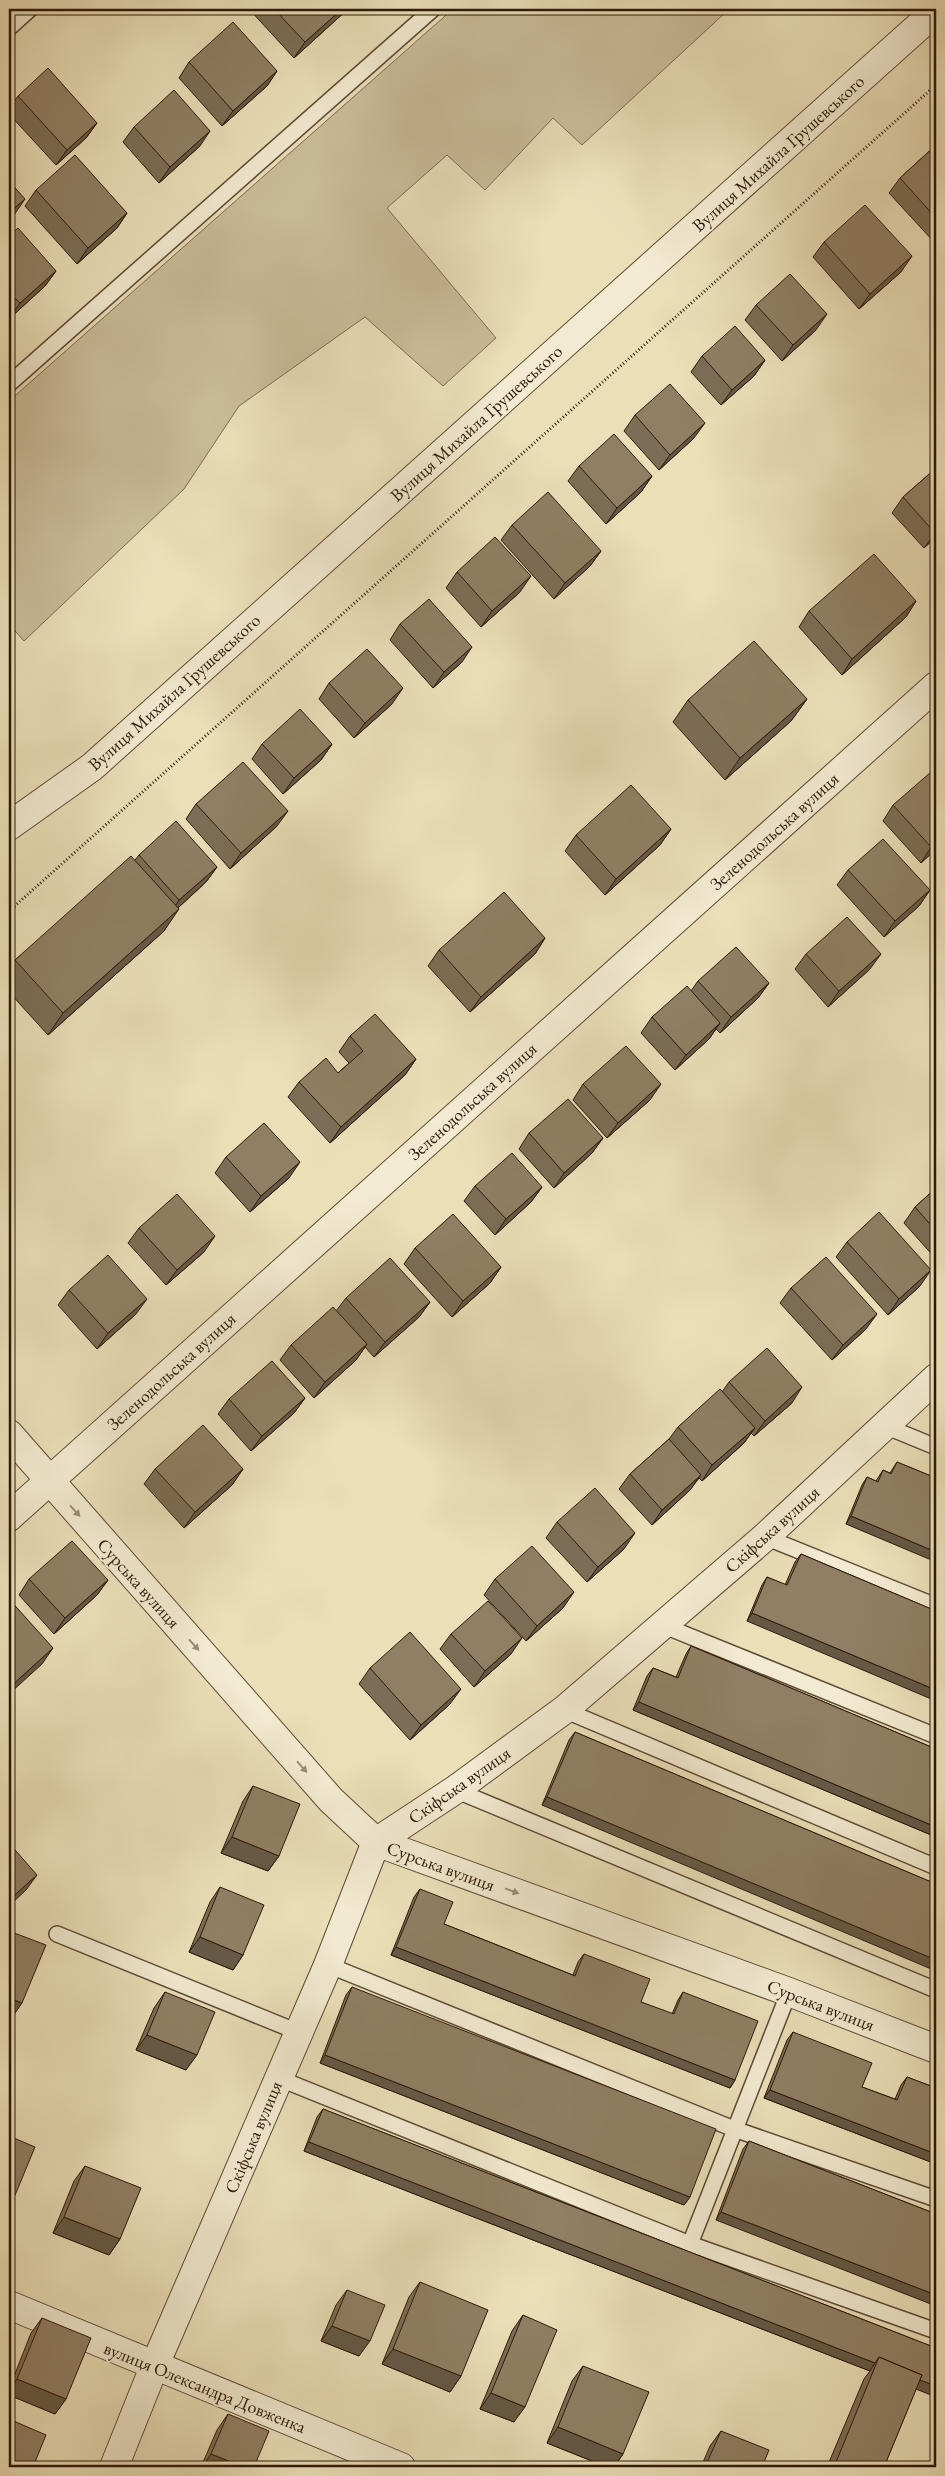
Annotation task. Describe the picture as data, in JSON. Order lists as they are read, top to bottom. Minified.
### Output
{"streets":{"street":["Вулиця Михайла Грушевського","Зеленодольська вулиця","Скіфська вулиця","Сурська вулиця","вулиця Олександра Довженка"]},"crossings":[["Зеленодольська вулиця","Сурська вулиця"],["Скіфська вулиця","Сурська вулиця"],["Скіфська вулиця","вулиця Олександра Довженка"]],"one_way":["Сурська вулиця"]}
